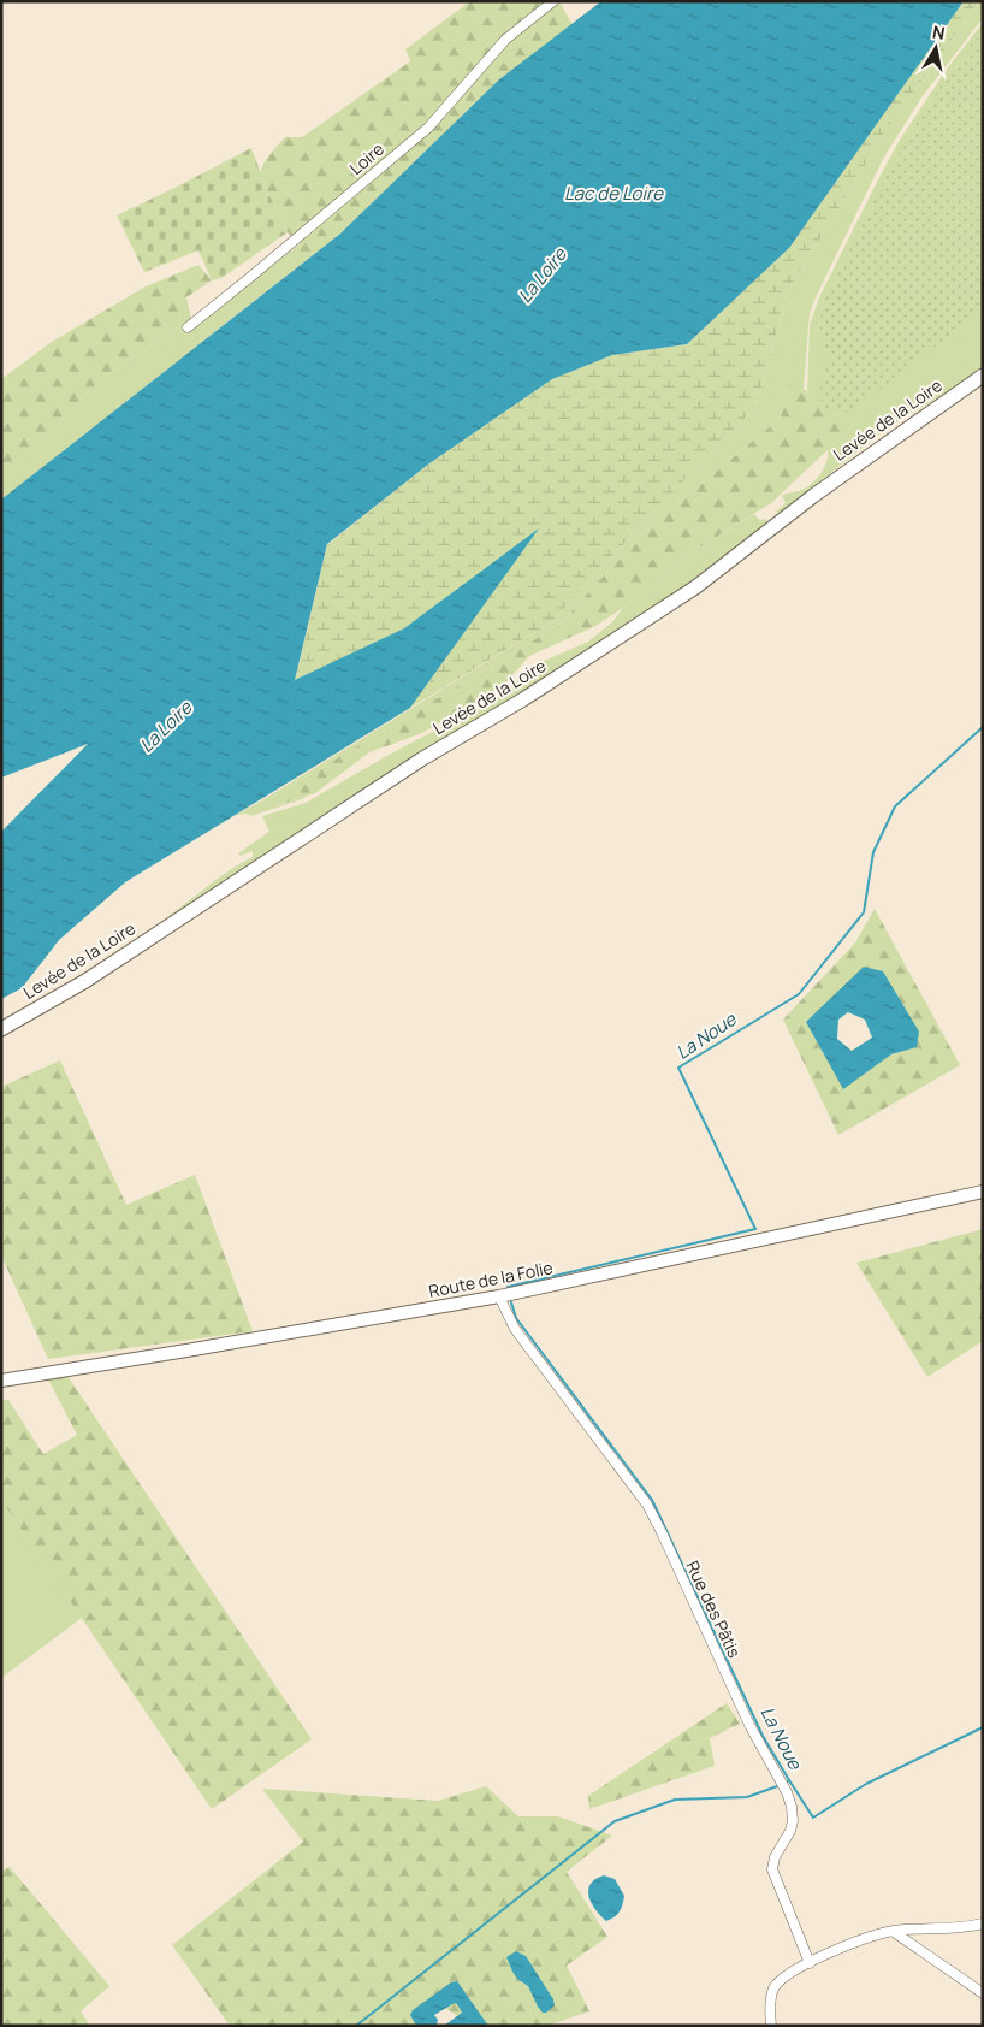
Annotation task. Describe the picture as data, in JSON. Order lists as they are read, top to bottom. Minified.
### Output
{"streets":{"main road":["Levée de la Loire"],"street":["Loire","Route de la Folie","Rue des Pâtis"]},"crossings":[["Route de la Folie","Rue des Pâtis"]],"water":["Lac de Loire","La Loire","La Noue"],"north":"top"}
